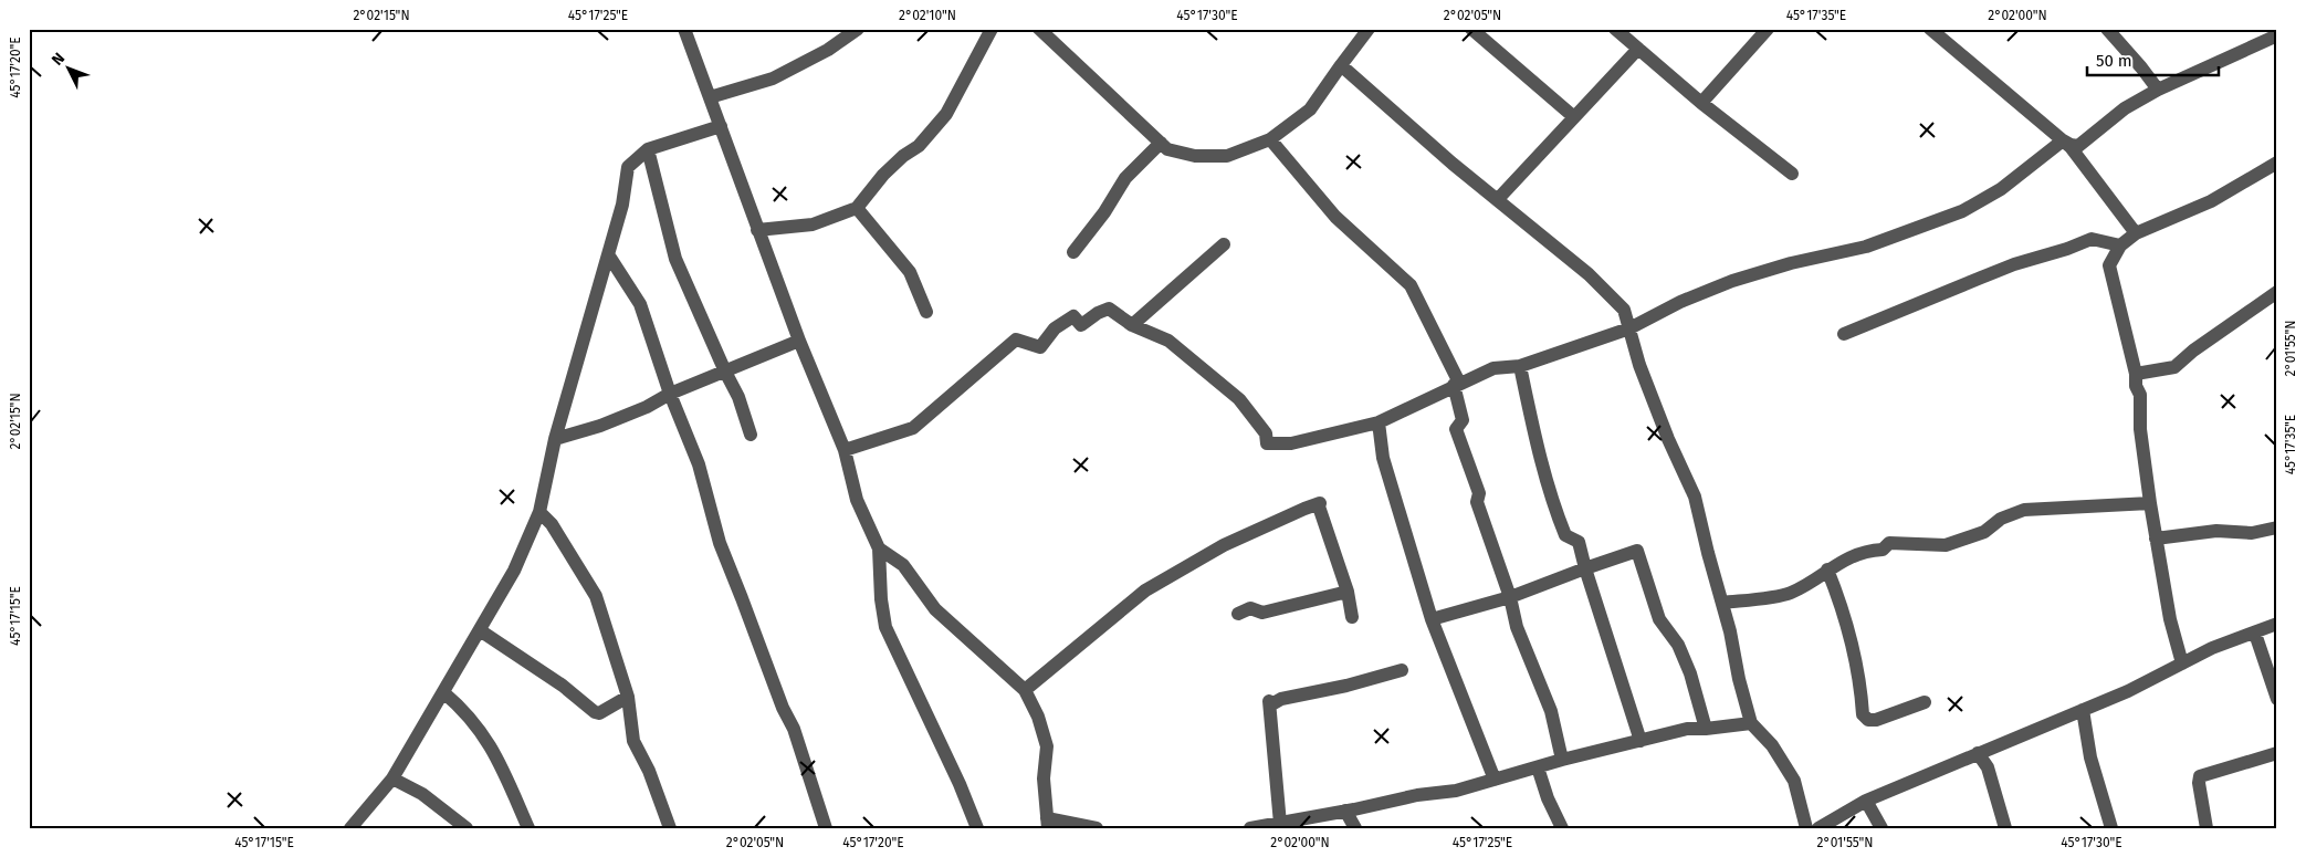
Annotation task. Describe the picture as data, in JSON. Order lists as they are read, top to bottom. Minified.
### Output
{"scale_bar":"50 m","north":"top left","coordinates":["2°02'15\"N","45°17'25\"E","2°02'10\"N","45°17'30\"E","2°02'05\"N","45°17'35\"E","2°02'00\"N","45°17'20\"E","2°01'55\"N","45°17'15\"E"]}
